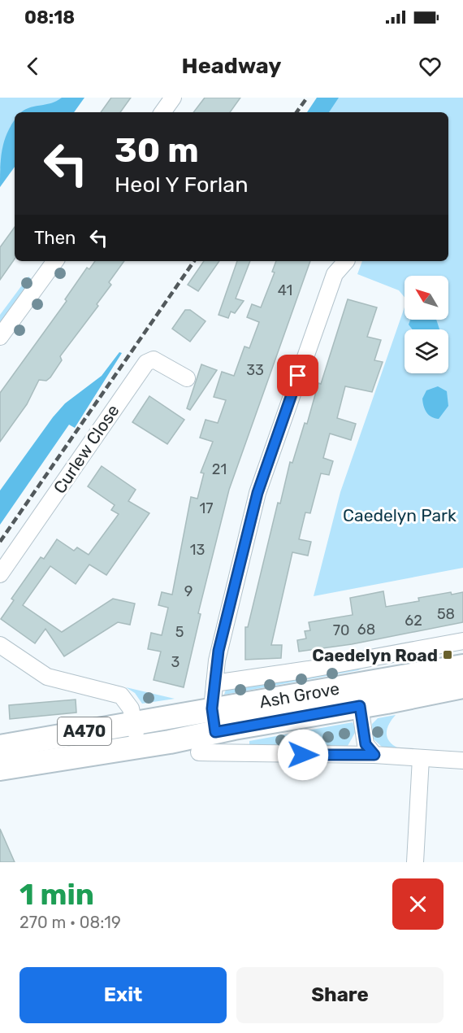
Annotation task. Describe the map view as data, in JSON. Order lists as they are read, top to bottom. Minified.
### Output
{"streets":{"highway":["Ash Grove","A470"],"street":["Curlew Close"]},"crossings":[["Ash Grove","A470"]],"parks":["Caedelyn Park"],"places":{"transit":["Caedelyn Road"]},"house_numbers":["41","33","21","17","13","9","58","62","68","70","5","3"],"north":"top left","page":{"status":"08:18","header":"Headway","turn":["30 m","Heol Y Forlan"],"then":"Then","heading":["1 min","270 m · 08:19"],"buttons":["Exit","Share"]}}
